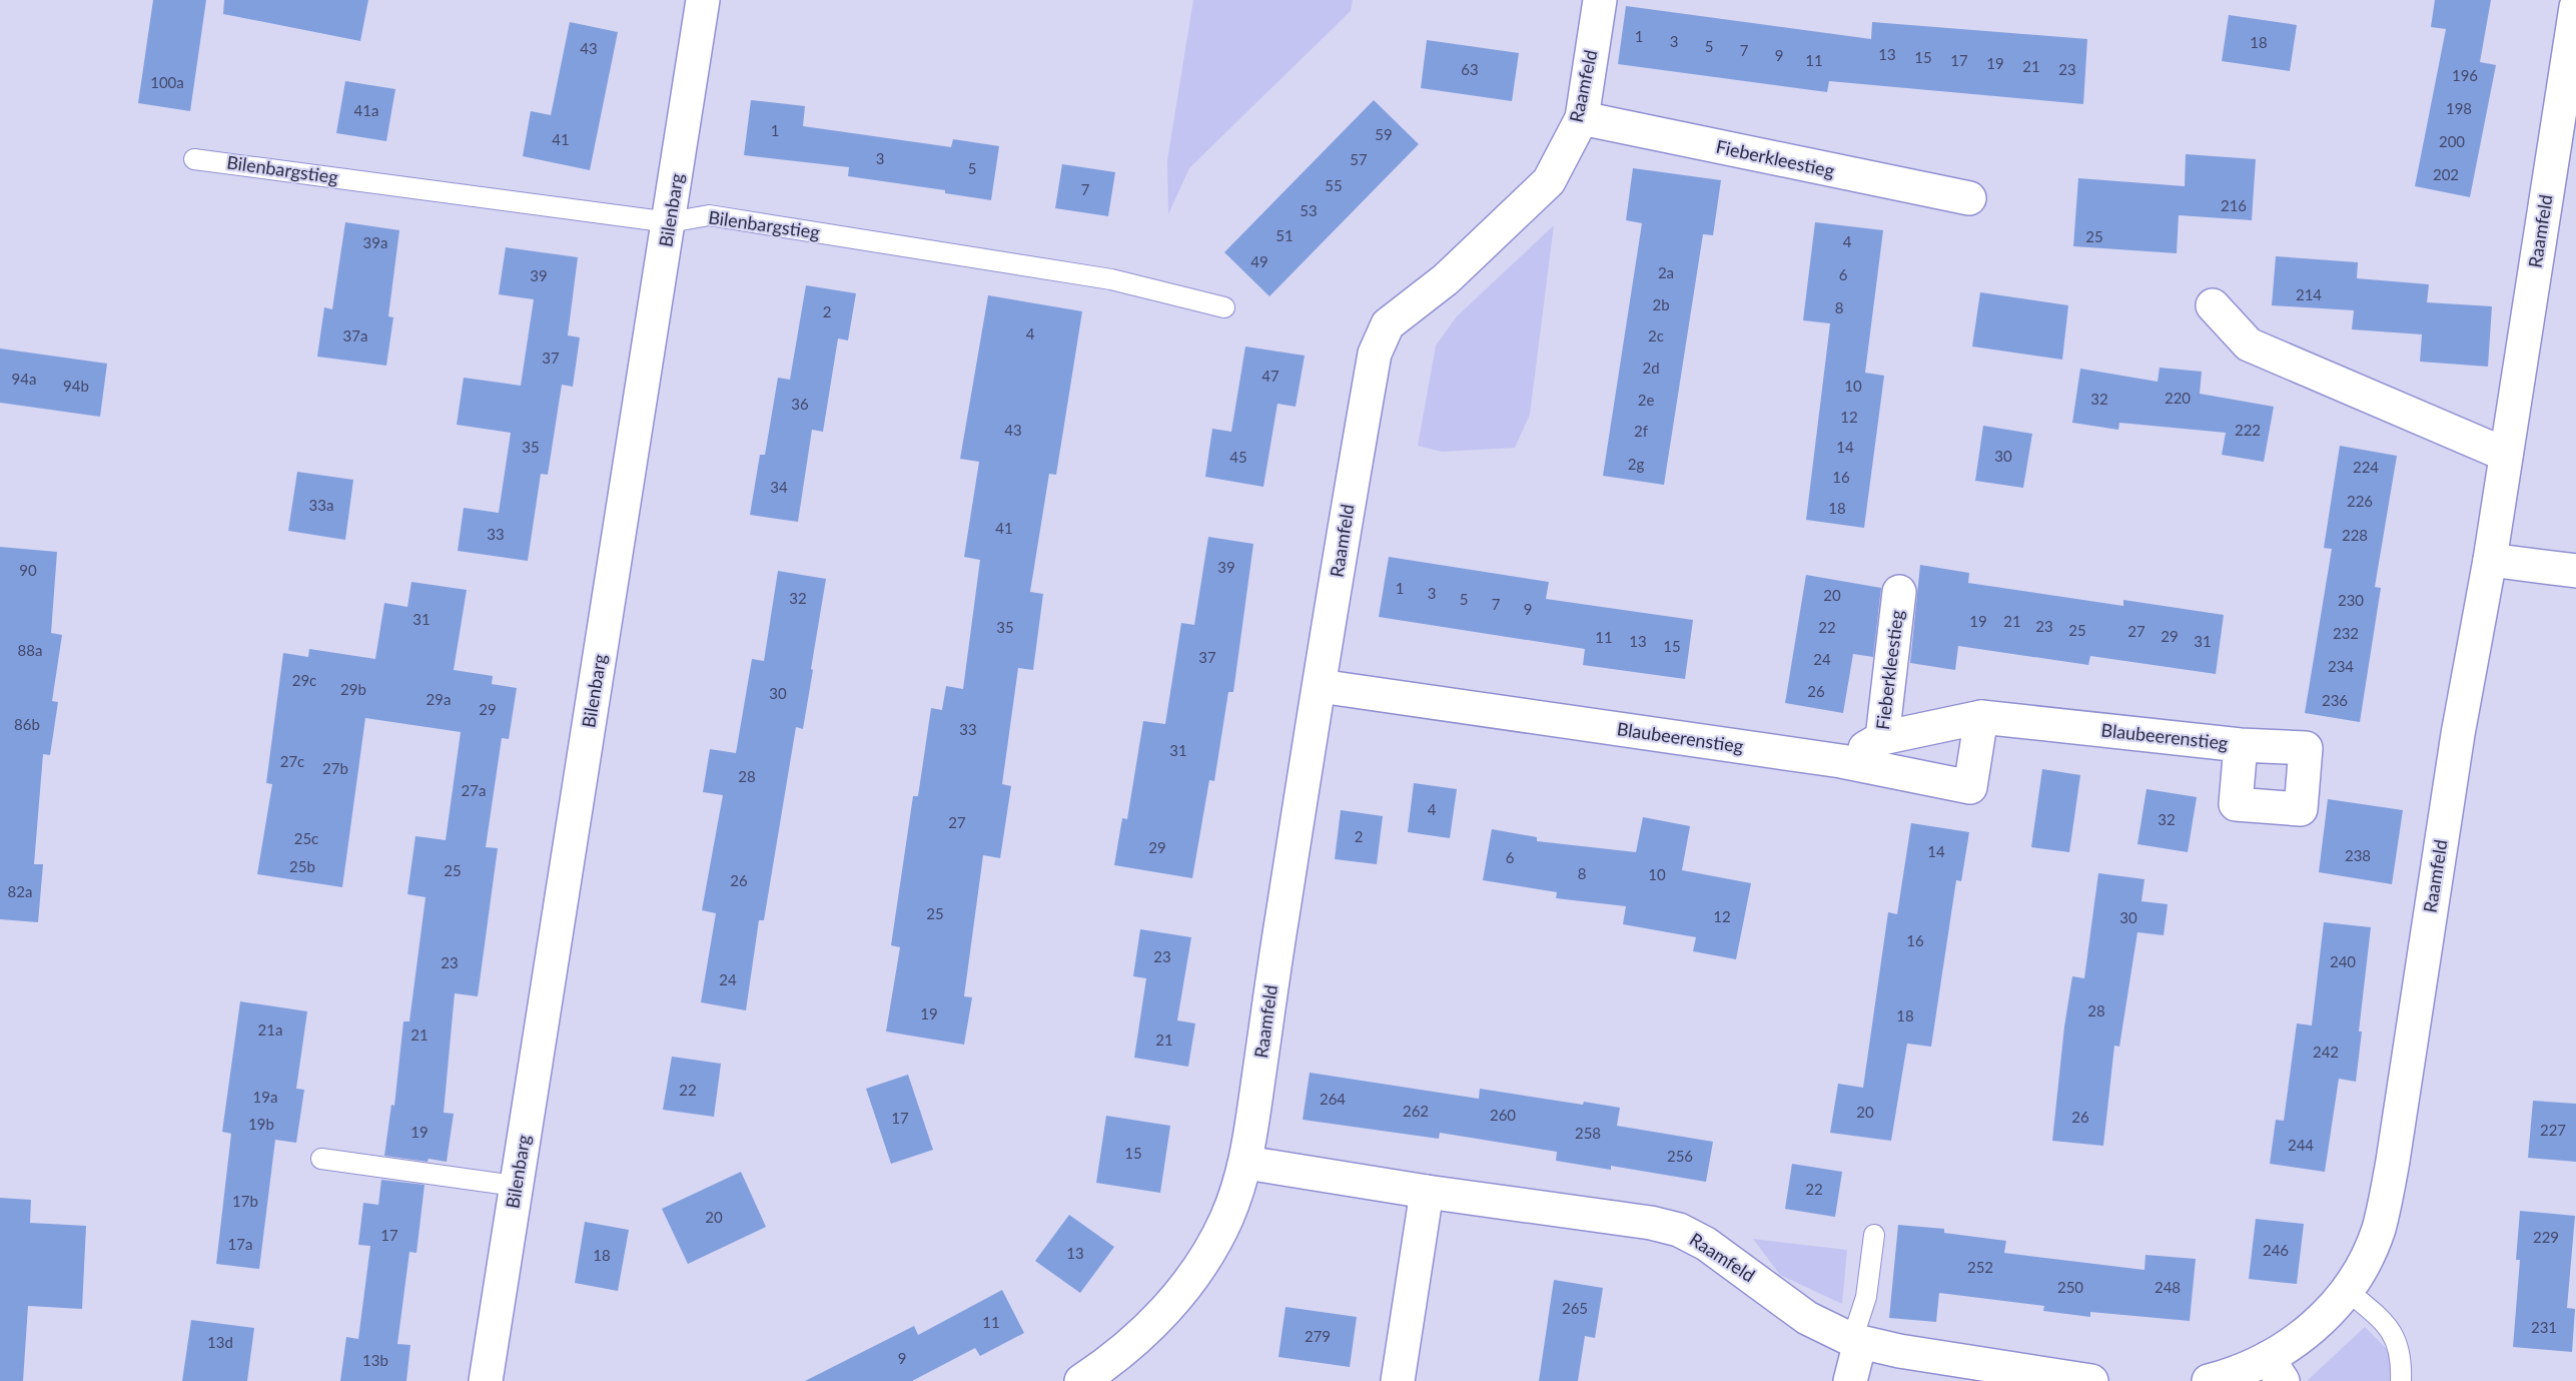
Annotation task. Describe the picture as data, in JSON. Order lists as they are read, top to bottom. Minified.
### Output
{"streets":{"street":["Raamfeld","Fieberkleestieg","Bilenbarg","Blaubeerenstieg"],"lane":["Bilenbargstieg"]},"crossings":[["Raamfeld","Fieberkleestieg"],["Raamfeld","Blaubeerenstieg"],["Fieberkleestieg","Blaubeerenstieg"],["Bilenbargstieg","Bilenbarg"]],"house_numbers":["1","3","18","5","43","7","13","9","15","11","17","19","21","63","23","196","100a","198","41a","1","59","41","200","3","57","5","202","55","7","216","53","51","25","4","39a","49","2a","6","39","214","2b","8","2","4","37a","2c","37","2d","47","94a","94b","10","220","32","2e","36","12","43","222","2f","35","14","30","45","2g","224","16","34","226","33a","18","41","33","228","39","90","1","3","20","32","5","230","7","9","31","19","21","23","35","22","25","27","232","29","11","13","31","15","88a","37","24","234","29c","29b","26","30","29a","236","29","86b","33","31","27c","27b","28","27a","4","32","27","2","25c","29","14","238","6","25b","25","8","10","26","82a","25","12","30","16","23","240","23","24","28","19","18","21a","21","21","242","22","19a","264","262","20","260","26","17","19b","227","19","258","244","15","256","22","17b","20","17","229","17a","246","13","18","252","250","248","265","11","231","279","13d","9","13b"]}
